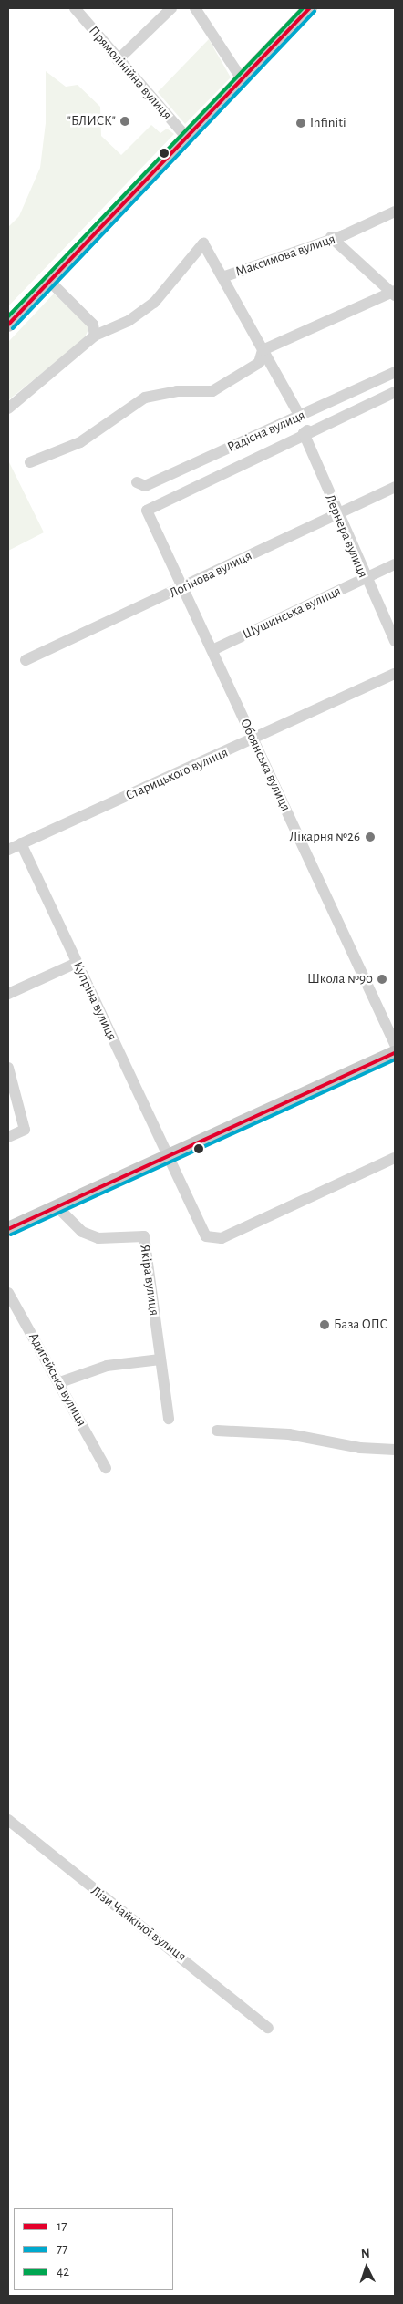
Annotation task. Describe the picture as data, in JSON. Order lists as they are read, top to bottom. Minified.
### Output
{"streets":{"street":["Прямолінійна вулиця","Максимова вулиця","Радісна вулиця","Лернера вулиця","Логінова вулиця","Шушинська вулиця","Обоянська вулиця","Старицького вулиця","Купріна вулиця","Якіра вулиця","Адигейська вулиця","Лізи Чайкіної вулиця"]},"crossings":[["Радісна вулиця","Лернера вулиця"],["Радісна вулиця","Обоянська вулиця"],["Лернера вулиця","Логінова вулиця"],["Лернера вулиця","Шушинська вулиця"],["Логінова вулиця","Обоянська вулиця"],["Шушинська вулиця","Обоянська вулиця"],["Обоянська вулиця","Старицького вулиця"],["Старицького вулиця","Купріна вулиця"]],"places":["\"БЛИСК\"","Infiniti","Лікарня №26","Школа №90","База ОПС"],"lines":["transit line 17","transit line 42","transit line 77"],"legend":["17","77","42"],"north":"top"}
